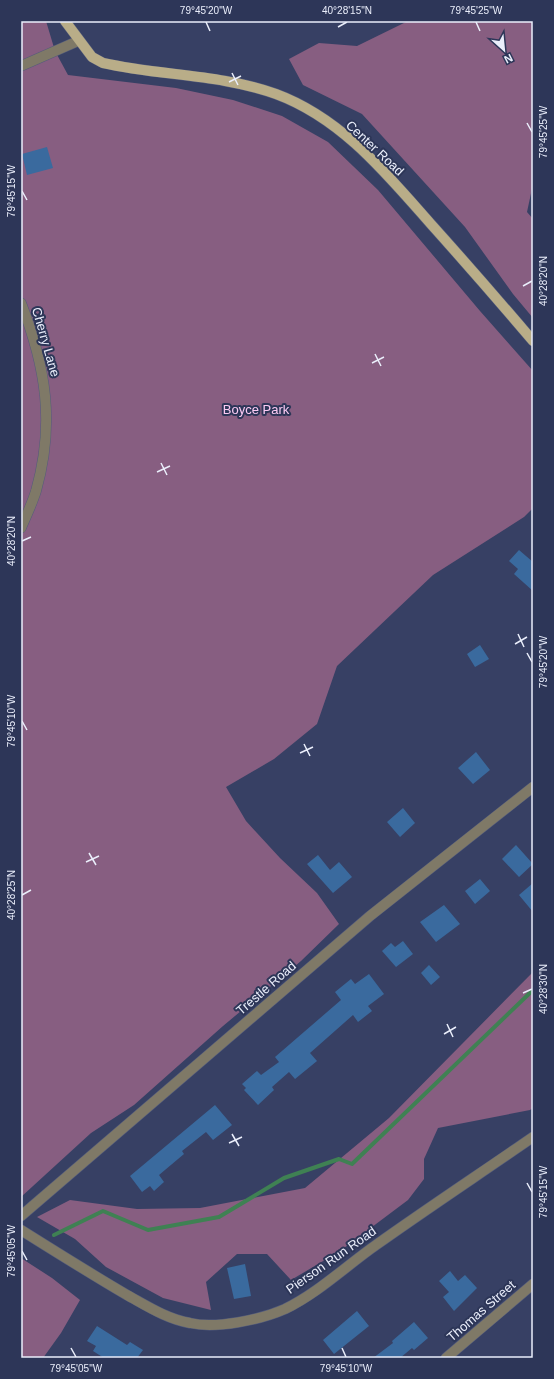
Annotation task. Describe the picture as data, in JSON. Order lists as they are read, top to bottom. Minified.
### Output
{"streets":{"main road":["Center Road"],"street":["Cherry Lane","Trestle Road","Pierson Run Road","Thomas Street"]},"parks":["Boyce Park"],"north":"bottom right","coordinates":["79°45'20\"W","40°28'15\"N","79°45'25\"W","79°45'15\"W","40°28'20\"N","79°45'10\"W","40°28'25\"N","40°28'30\"N","79°45'05\"W"]}
